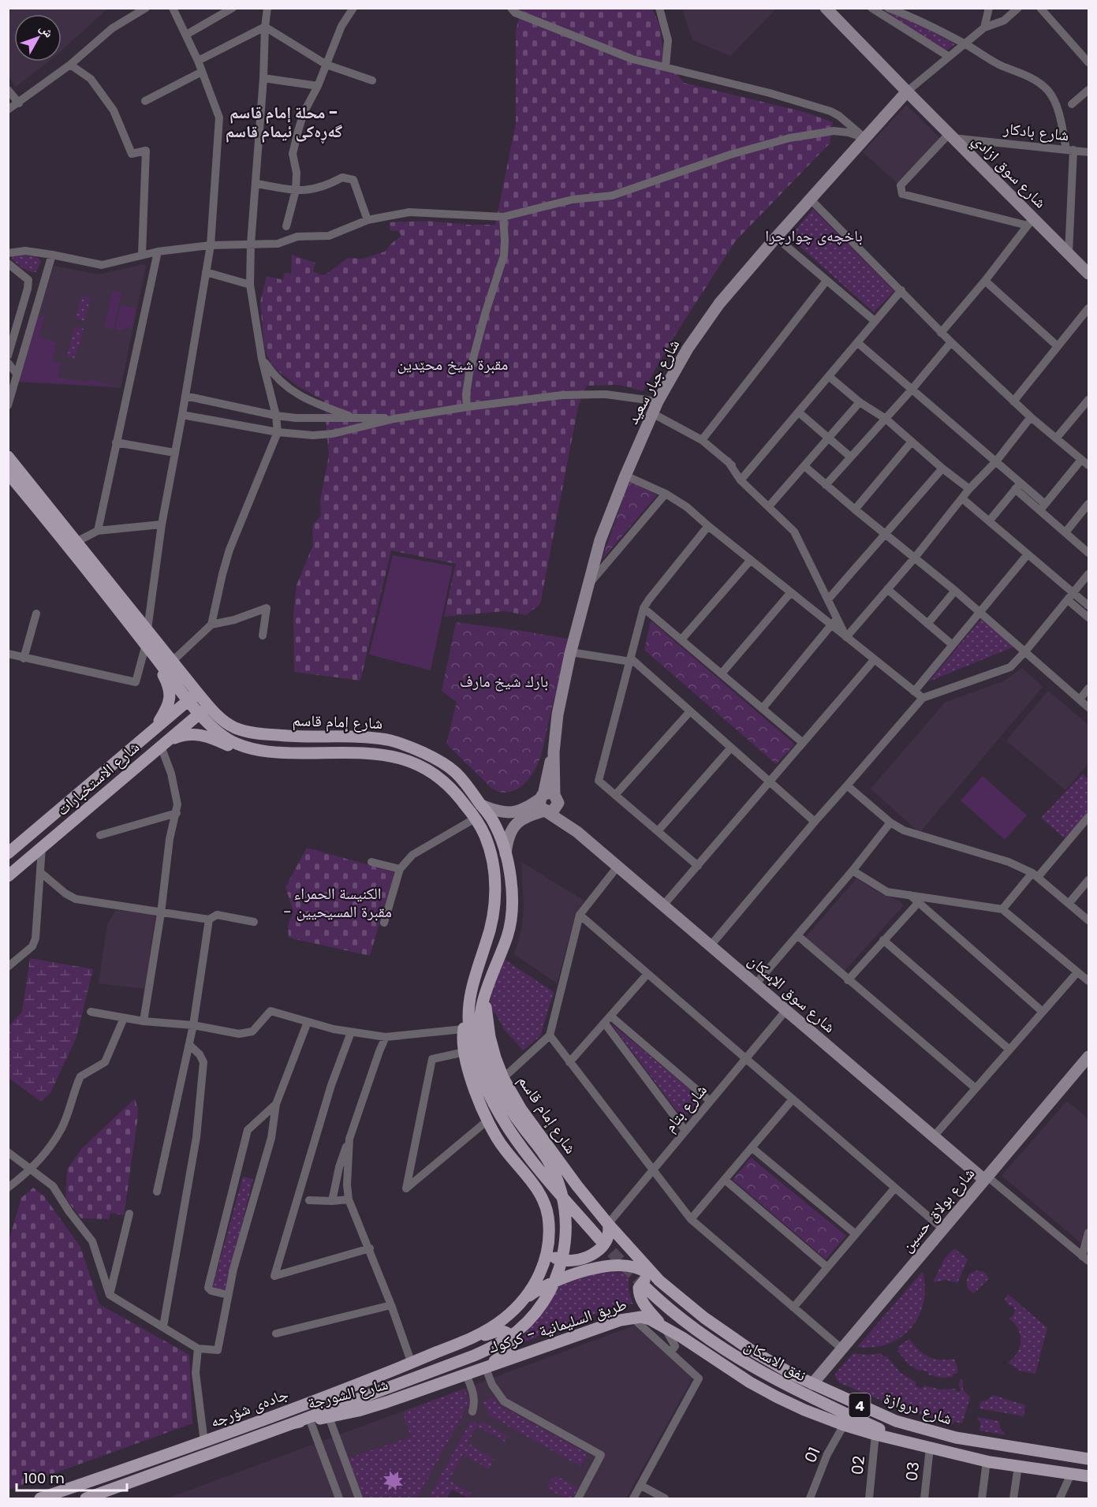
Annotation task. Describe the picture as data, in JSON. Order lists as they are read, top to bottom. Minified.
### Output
{"streets":{"main road":["شارع إمام قاسم","شارع الاستخبارات","طريق السليمانية - كركوك","نفق الاسكان","شارع الشورجة","4","جادەی شۆرجە","شارع دروازة"],"street":["شارع بادكار","شارع سوق ازادي","شارع جبار سعيد","شارع سوق الإسكان","شارع بتام","شارع بولاق حسين","01","02","03"]},"crossings":[["شارع بادكار","شارع سوق ازادي"],["شارع سوق ازادي","شارع جبار سعيد"],["شارع إمام قاسم","شارع الاستخبارات"],["شارع إمام قاسم","شارع بتام"],["شارع إمام قاسم","شارع دروازة"],["شارع سوق الإسكان","شارع بتام"],["شارع سوق الإسكان","شارع بولاق حسين"],["شارع بولاق حسين","شارع دروازة"],["طريق السليمانية - كركوك","شارع الشورجة"]],"districts":["محلة إمام قاسم - گەڕەکی ئیمام قاسم"],"parks":["باخچەی چوارچرا","مقبرة شيخ محێدین","بارك شيخ مارف","الكنيسة الحمراء - مقبرة المسيحيين"],"scale_bar":"100 m","north":"top right"}
